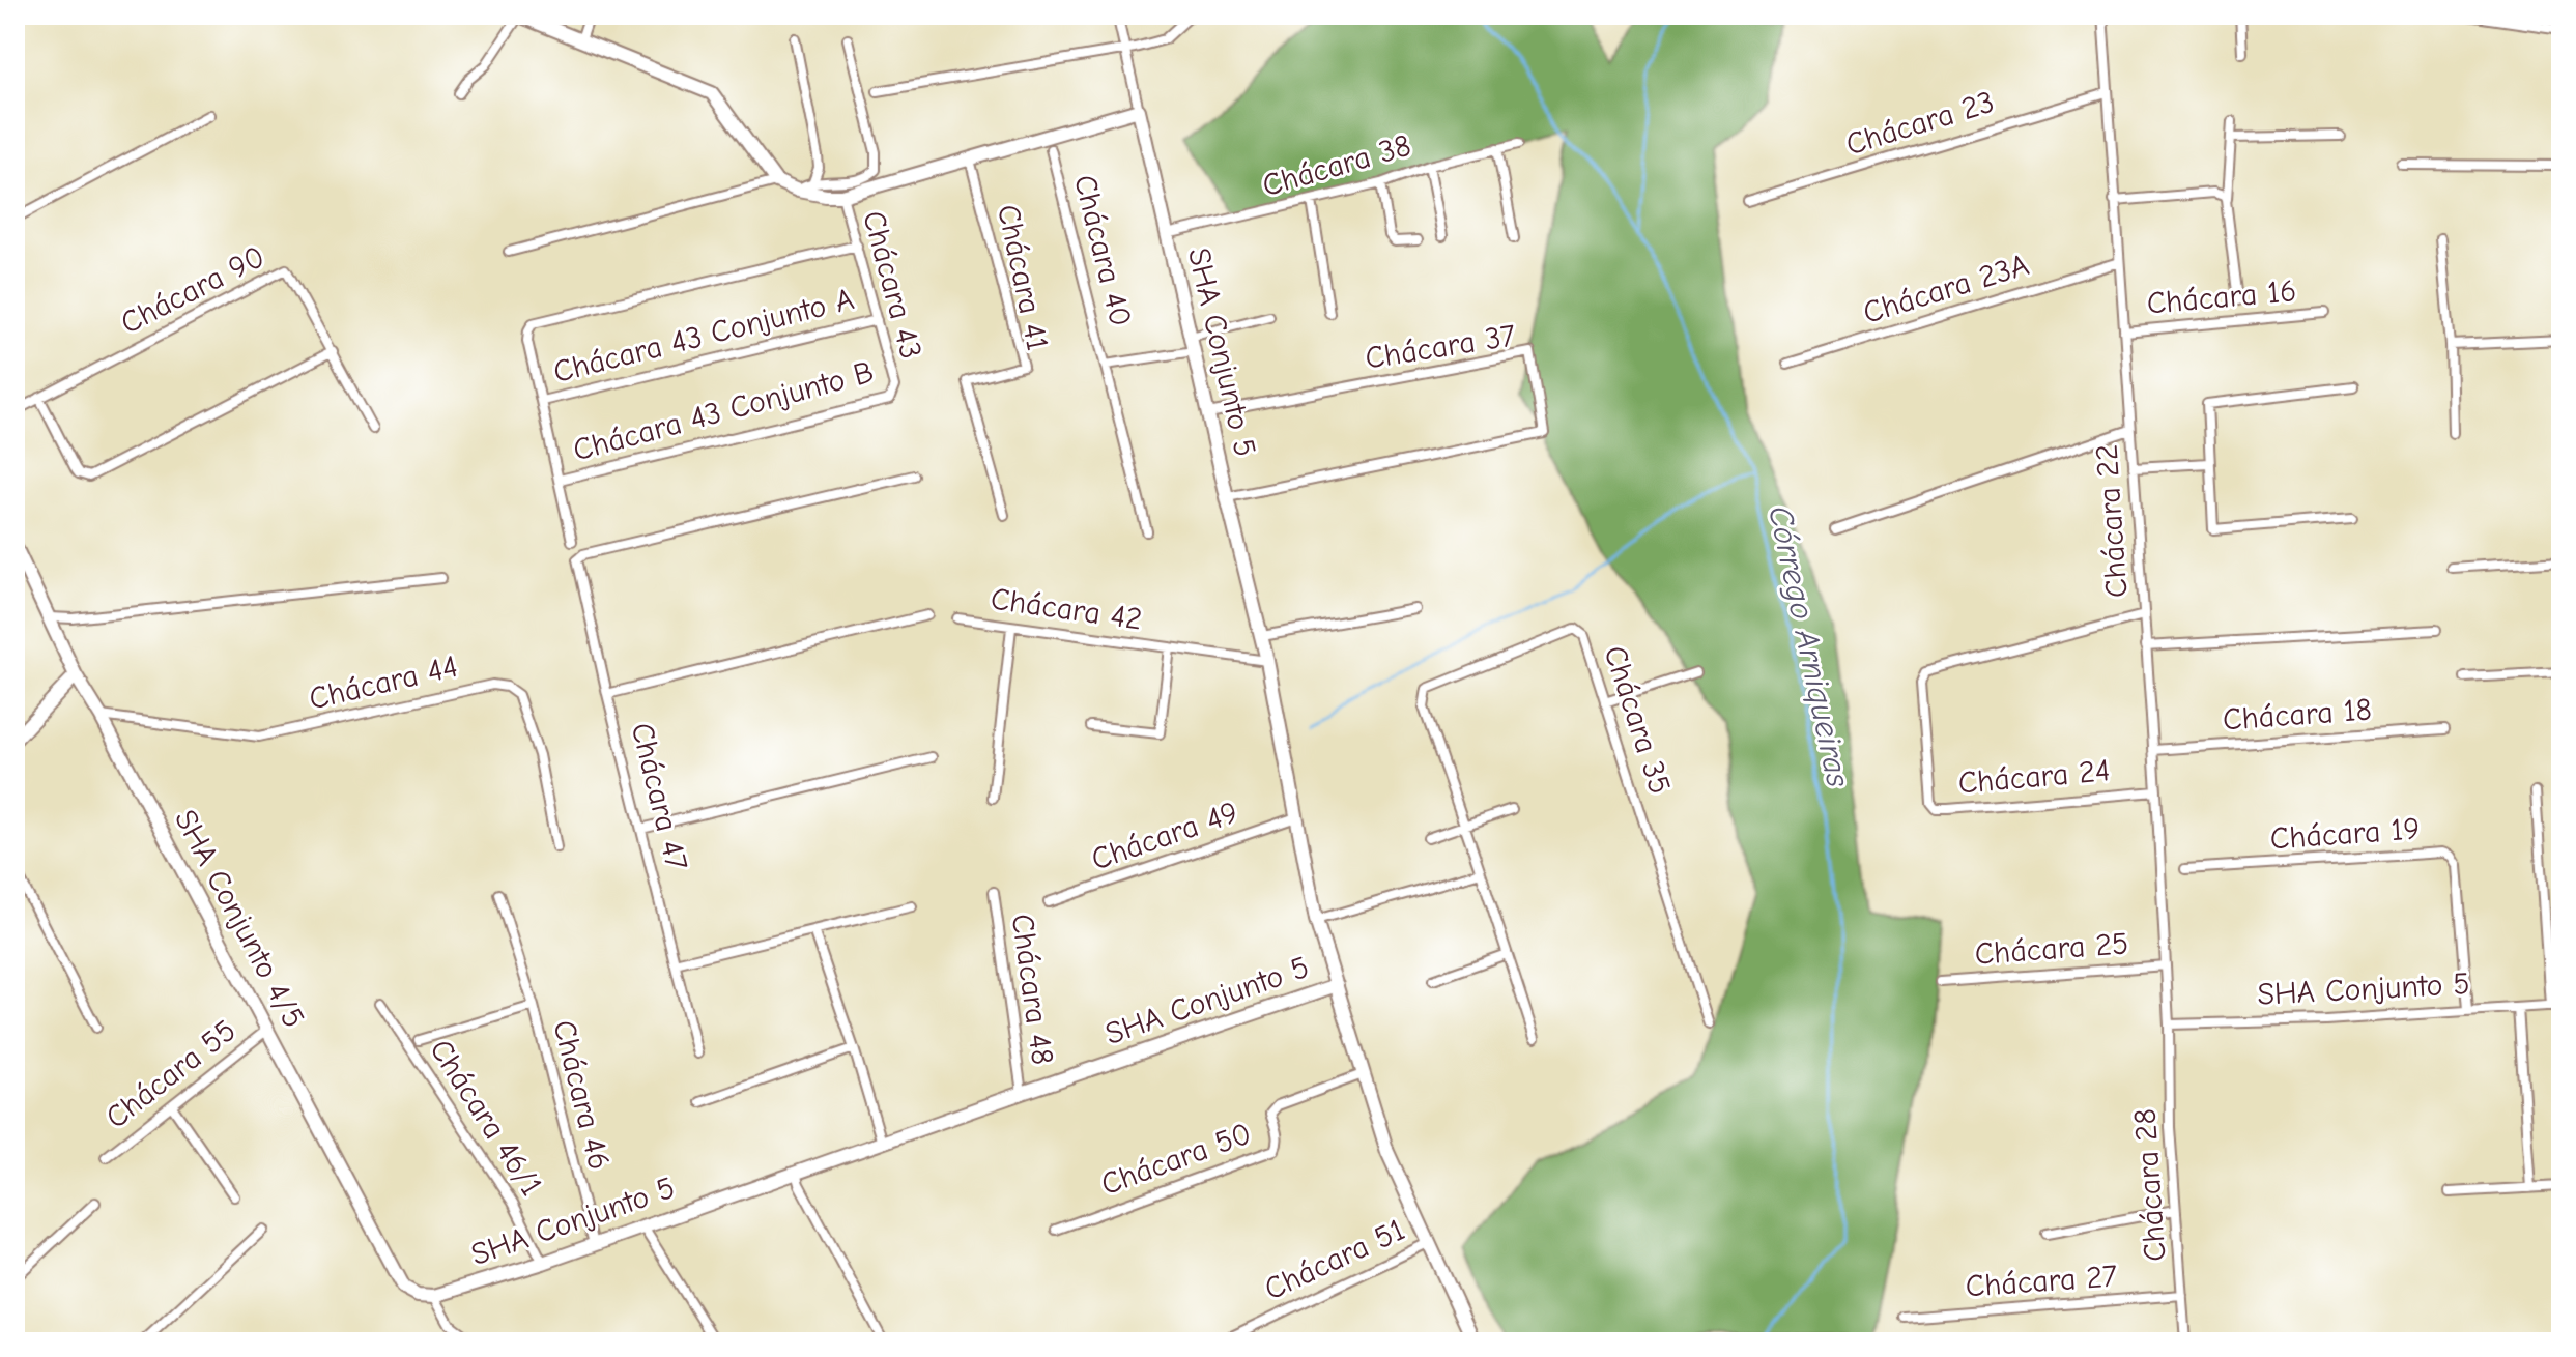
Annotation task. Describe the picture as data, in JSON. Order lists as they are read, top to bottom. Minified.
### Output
{"streets":{"street":["Chácara 23","Chácara 38","Chácara 40","Chácara 41","Chácara 43","Chácara 23A","Chácara 90","Chácara 16","Chácara 43 Conjunto A","Chácara 37","SHA Conjunto 5","Chácara 43 Conjunto B","Chácara 22","Chácara 42","Chácara 44","Chácara 18","Chácara 35","Chácara 24","Chácara 47","Chácara 19","Chácara 49","SHA Conjunto 4/5","Chácara 25","Chácara 48","Chácara 55","Chácara 46","Chácara 46/1","Chácara 50","Chácara 28","Chácara 51","Chácara 27"]},"crossings":[["Chácara 23","Chácara 22"],["Chácara 38","SHA Conjunto 5"],["Chácara 40","SHA Conjunto 5"],["Chácara 43","Chácara 43 Conjunto A"],["Chácara 43","Chácara 43 Conjunto B"],["Chácara 23A","Chácara 22"],["Chácara 16","Chácara 22"],["Chácara 37","SHA Conjunto 5"],["SHA Conjunto 5","Chácara 22"],["SHA Conjunto 5","Chácara 42"],["SHA Conjunto 5","Chácara 19"],["SHA Conjunto 5","Chácara 49"],["SHA Conjunto 5","SHA Conjunto 4/5"],["SHA Conjunto 5","Chácara 48"],["SHA Conjunto 5","Chácara 46"],["SHA Conjunto 5","Chácara 46/1"],["SHA Conjunto 5","Chácara 28"],["Chácara 22","Chácara 18"],["Chácara 22","Chácara 24"],["Chácara 22","Chácara 25"],["Chácara 22","Chácara 28"],["Chácara 44","SHA Conjunto 4/5"],["SHA Conjunto 4/5","Chácara 55"],["Chácara 28","Chácara 27"]],"water":["Córrego Arniqueiras"]}
